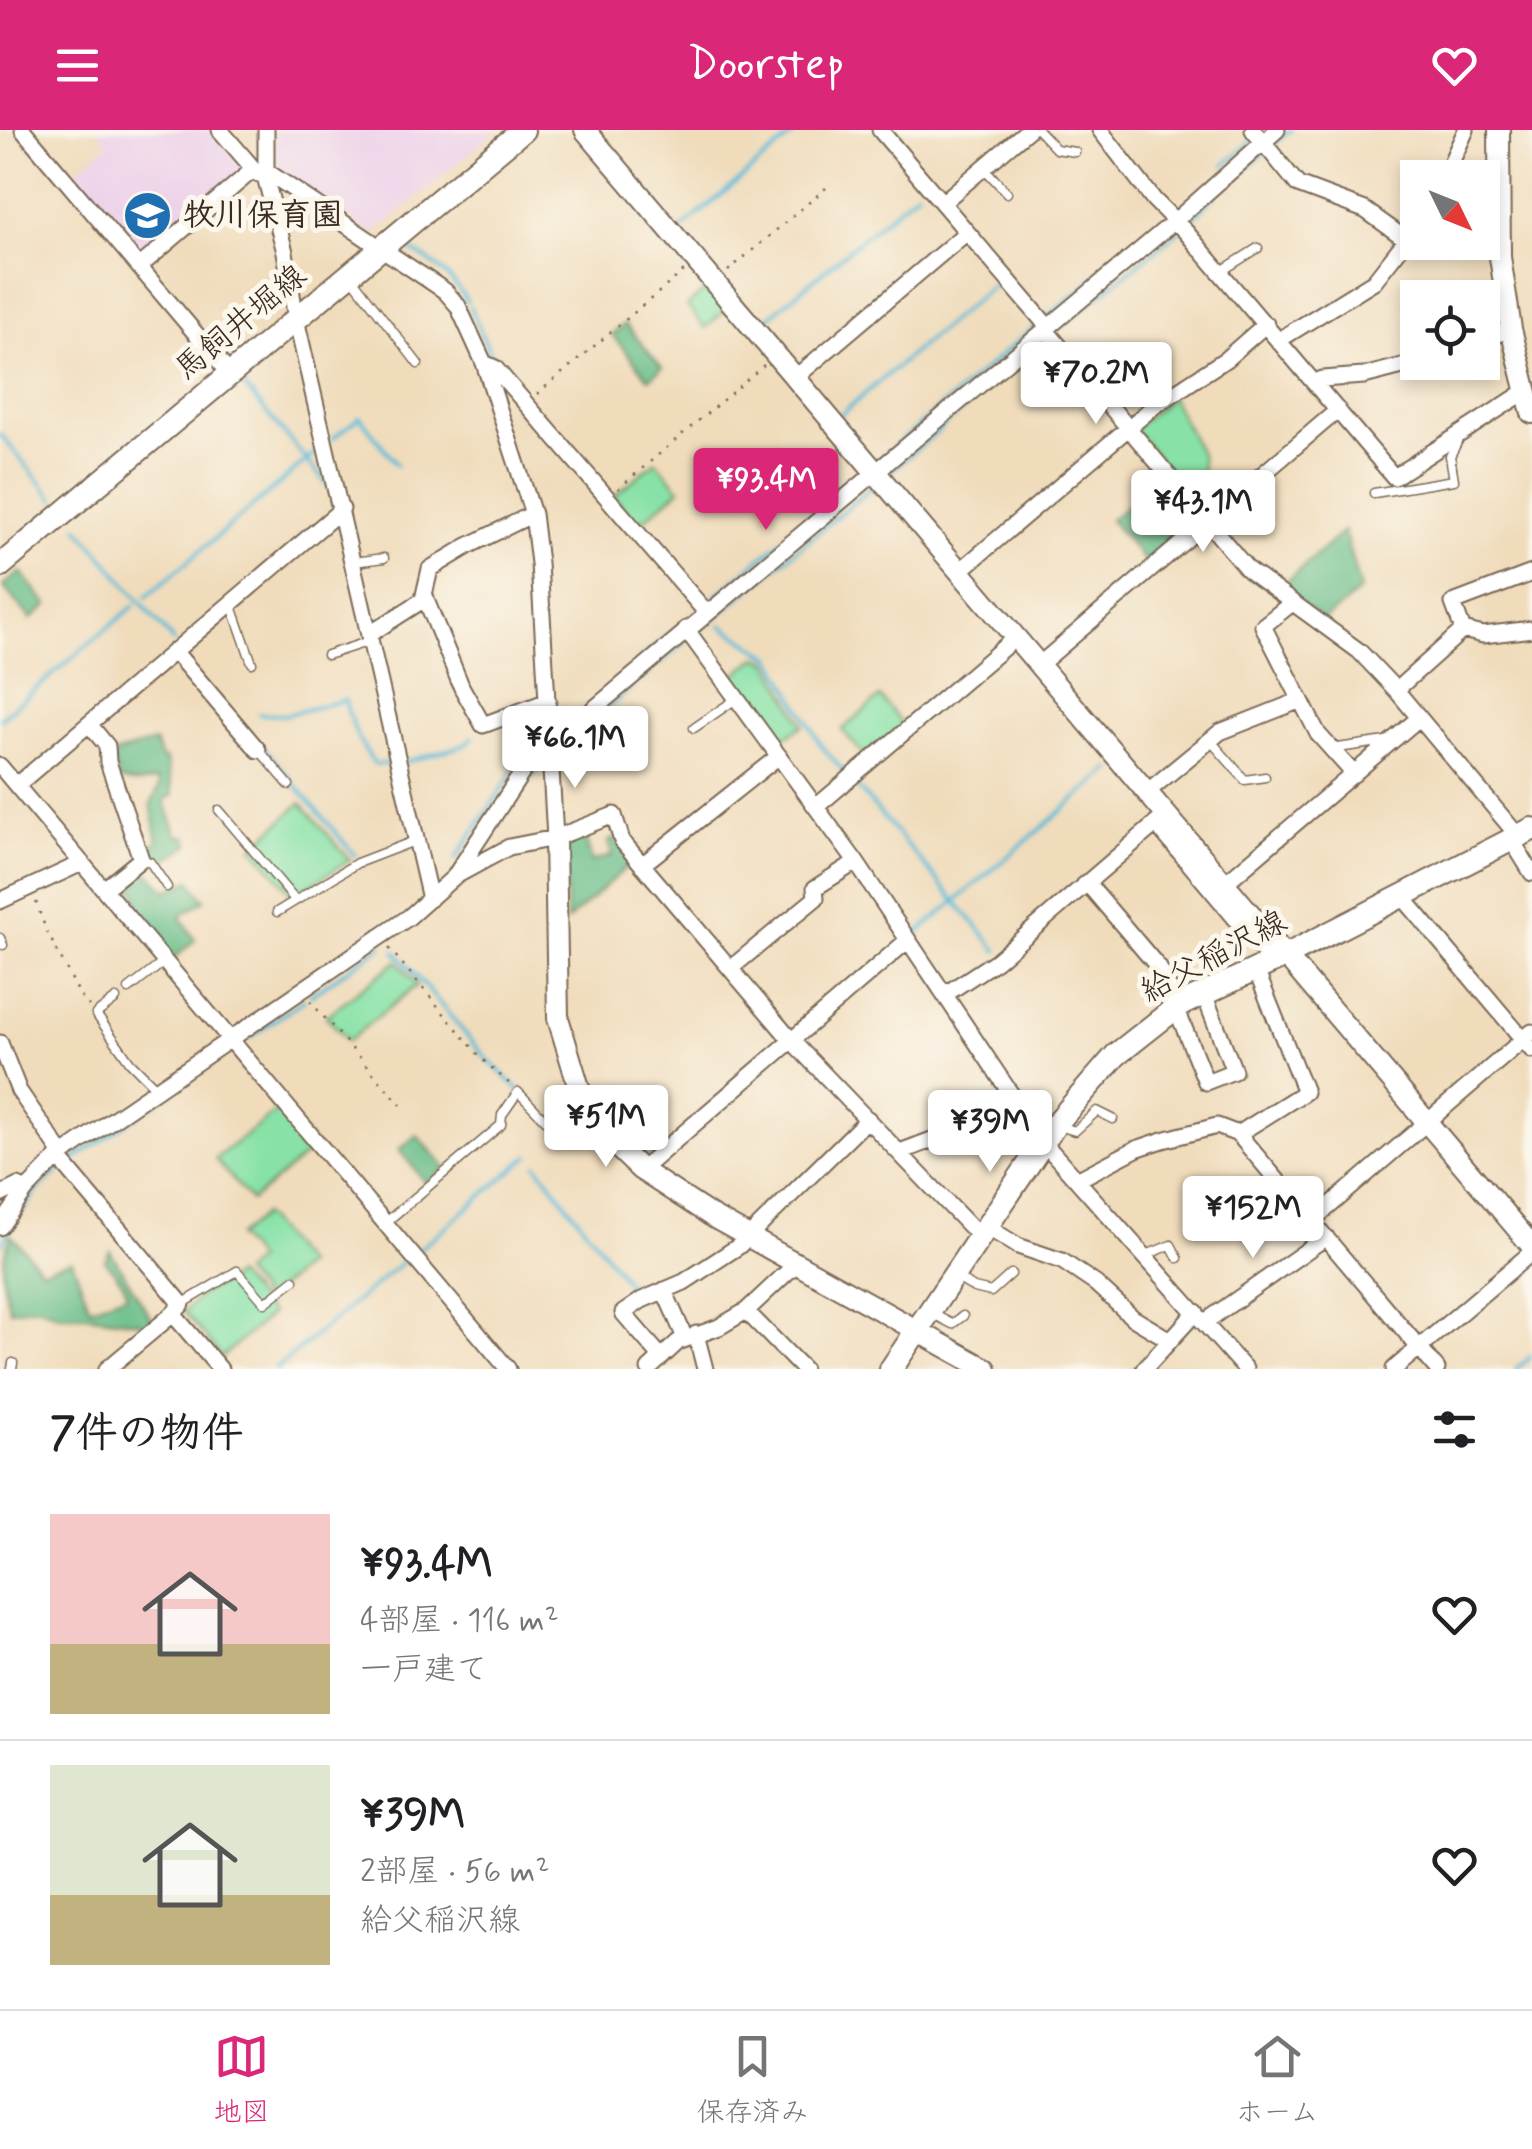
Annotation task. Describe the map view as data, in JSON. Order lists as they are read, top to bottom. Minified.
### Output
{"streets":{"main road":["馬飼井堀線","給父稲沢線"]},"places":{"school or university":["牧川保育園"]},"north":"bottom right","page":{"header":"Doorstep","price":["¥70.2M","¥93.4M","¥43.1M","¥66.1M","¥51M","¥39M","¥152M"],"heading":"7件の物件","list":[{"name":"¥93.4M","note":"4部屋 · 116 m² · 一戸建て"},{"name":"¥39M","note":"2部屋 · 56 m² · 給父稲沢線"}],"tabs":["地図","保存済み","ホーム"]}}
